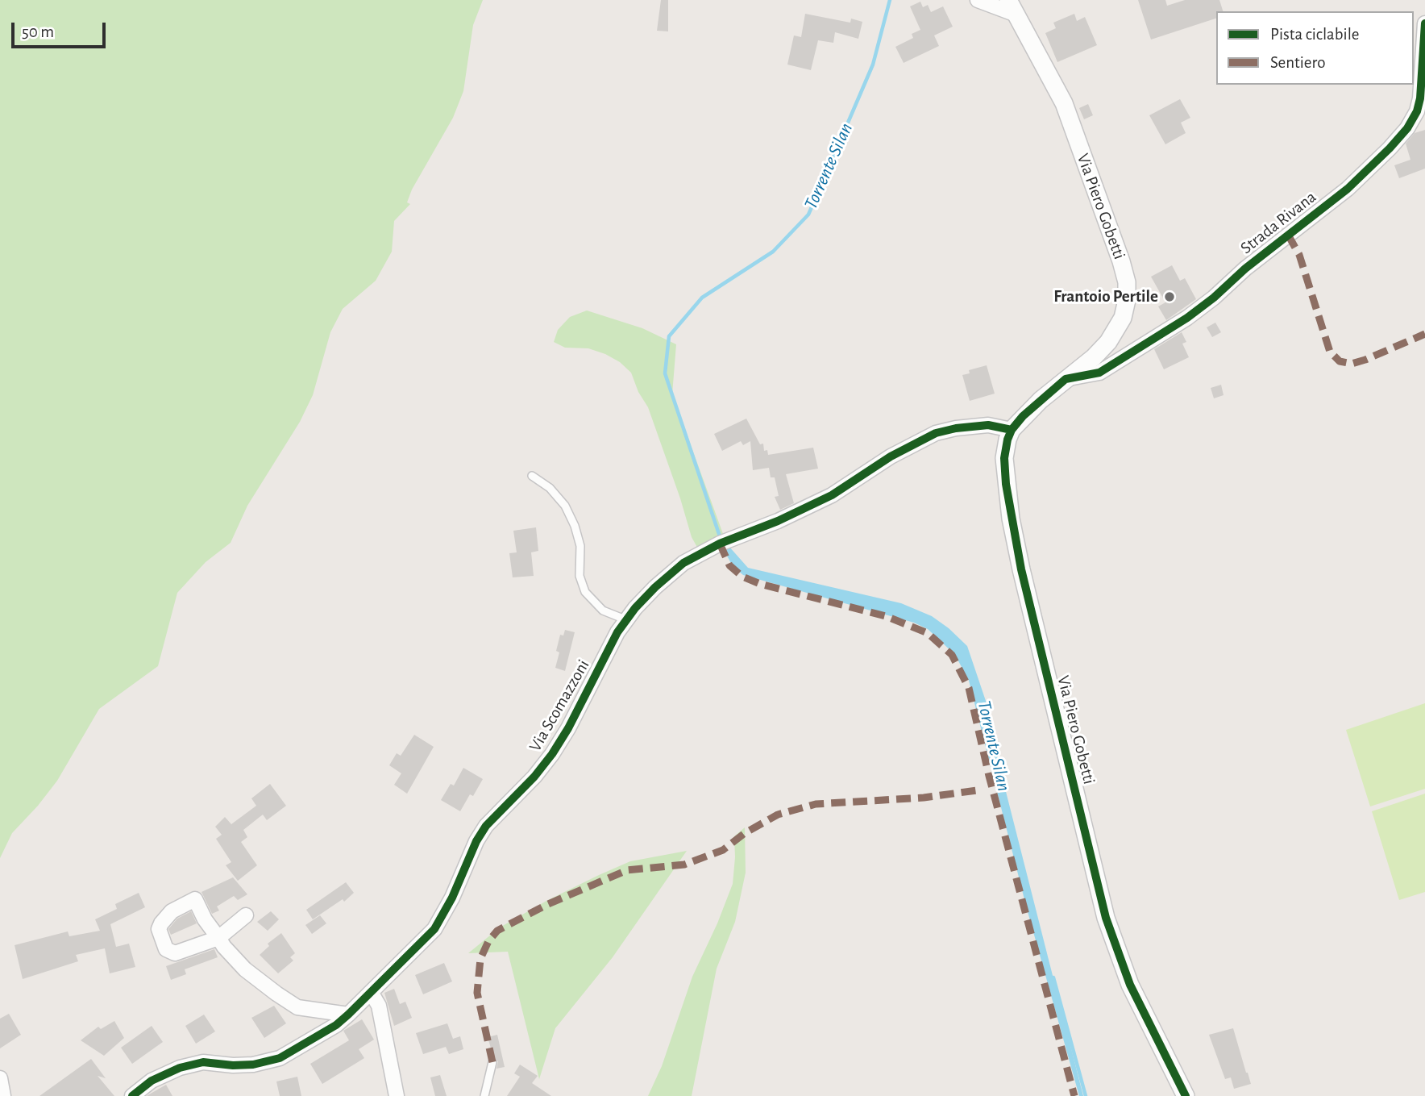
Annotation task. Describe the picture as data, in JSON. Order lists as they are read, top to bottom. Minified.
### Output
{"streets":{"street":["Via Piero Gobetti","Strada Rivana","Via Scomazzoni"]},"crossings":[["Via Piero Gobetti","Strada Rivana"],["Via Piero Gobetti","Via Scomazzoni"]],"water":["Torrente Silan"],"places":["Frantoio Pertile"],"legend":["Pista ciclabile","Sentiero"],"scale_bar":"50 m"}
